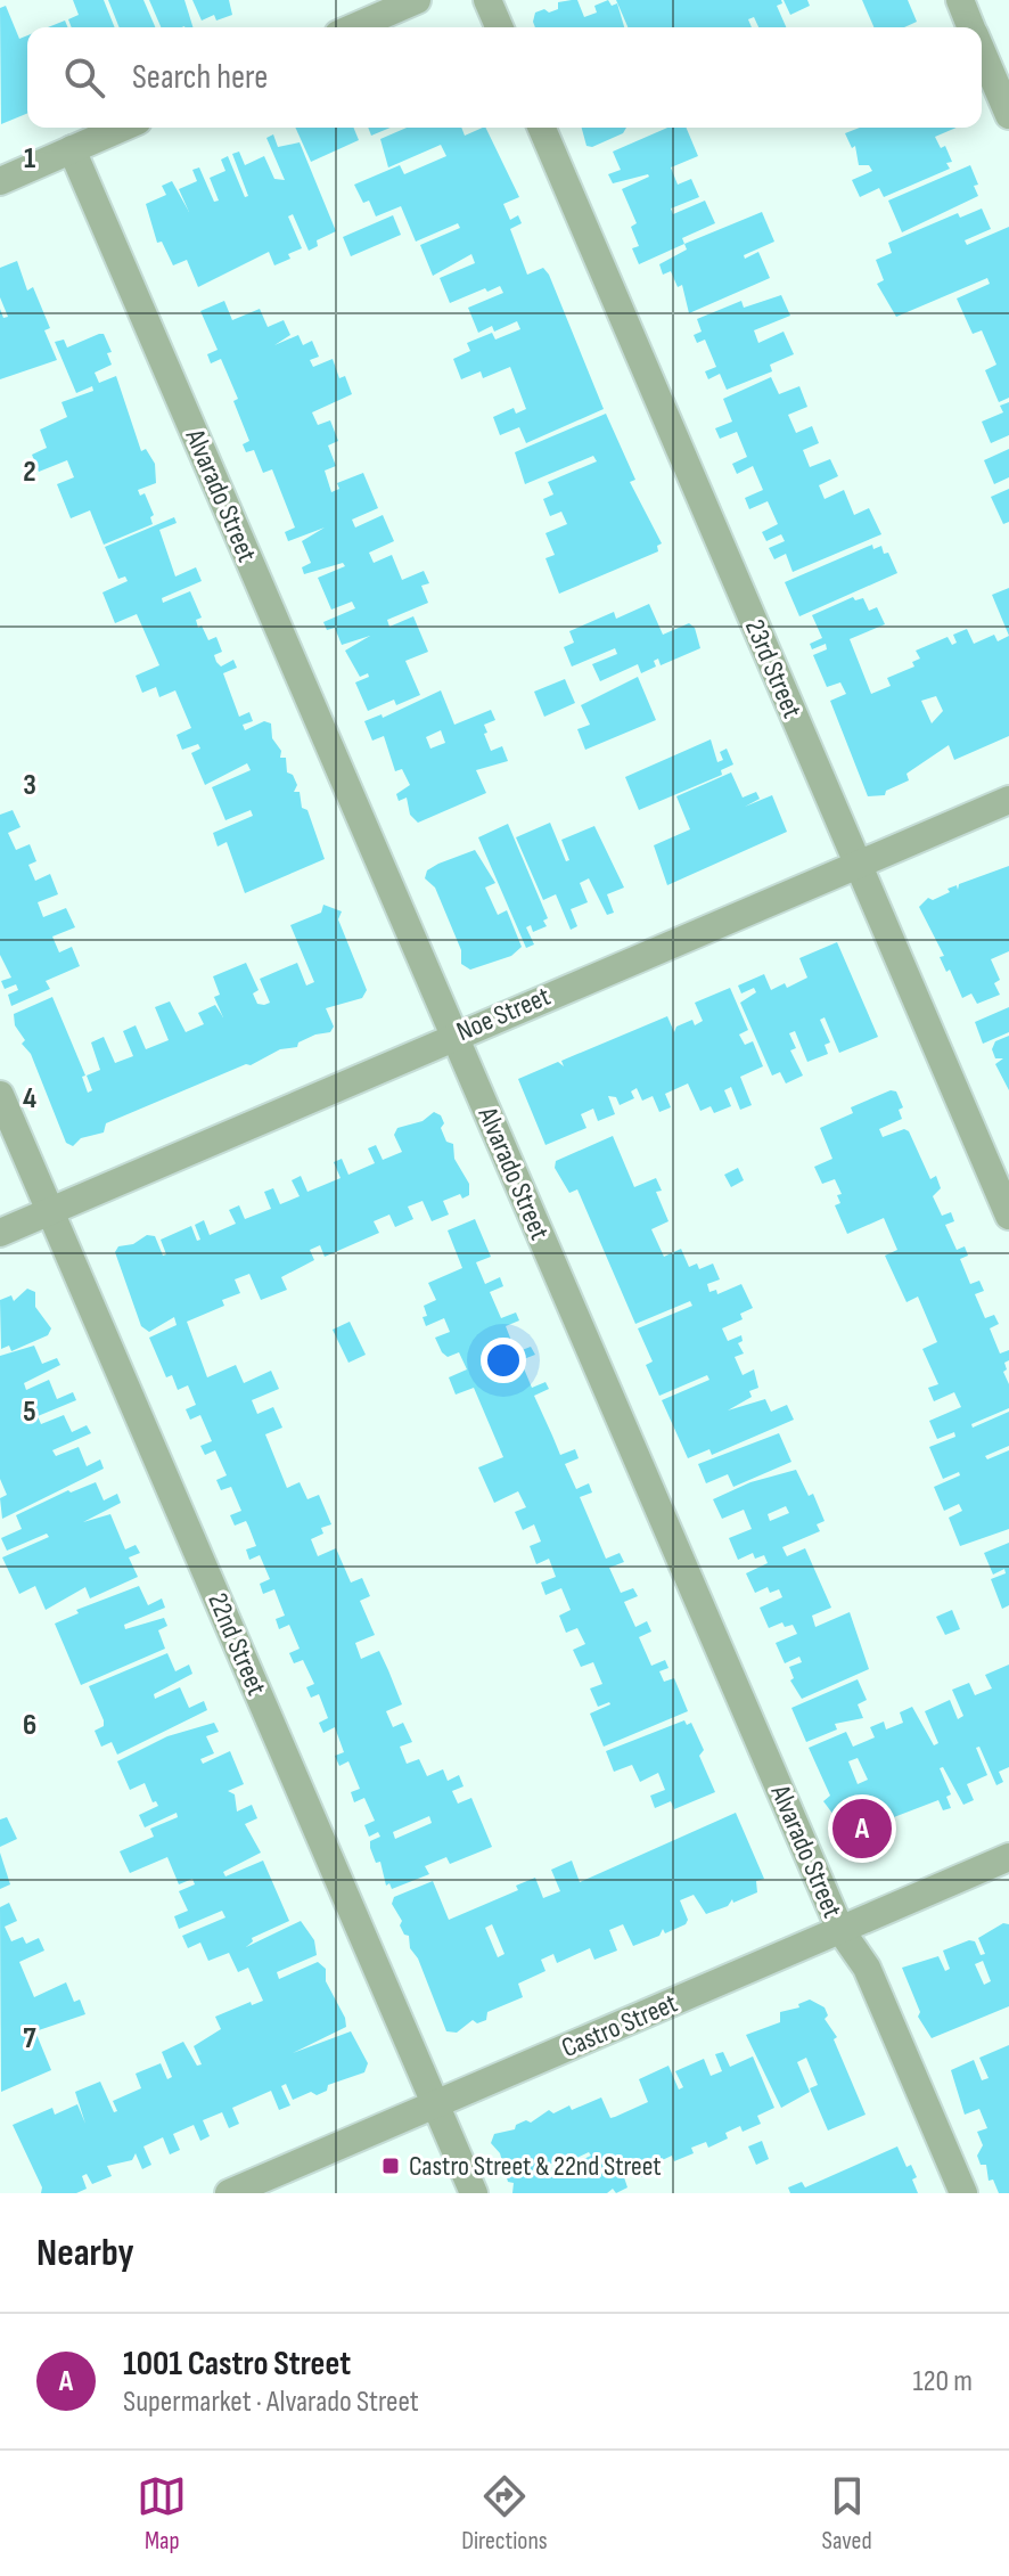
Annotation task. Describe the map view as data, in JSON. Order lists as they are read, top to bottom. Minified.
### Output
{"streets":{"street":["Alvarado Street","23rd Street","Noe Street","22nd Street","Castro Street"]},"crossings":[["Alvarado Street","Noe Street"],["Alvarado Street","Castro Street"],["23rd Street","Noe Street"],["Noe Street","22nd Street"],["22nd Street","Castro Street"]],"places":{"transit":["Castro Street & 22nd Street"]},"page":{"search":"Search here","pins":"A","heading":"Nearby","list":[{"mark":"A","name":"1001 Castro Street","note":"Supermarket · Alvarado Street","value":"120 m"}],"nav":["Map","Directions","Saved"]},"grid":{"rows":["1","2","3","4","5","6","7"]}}
